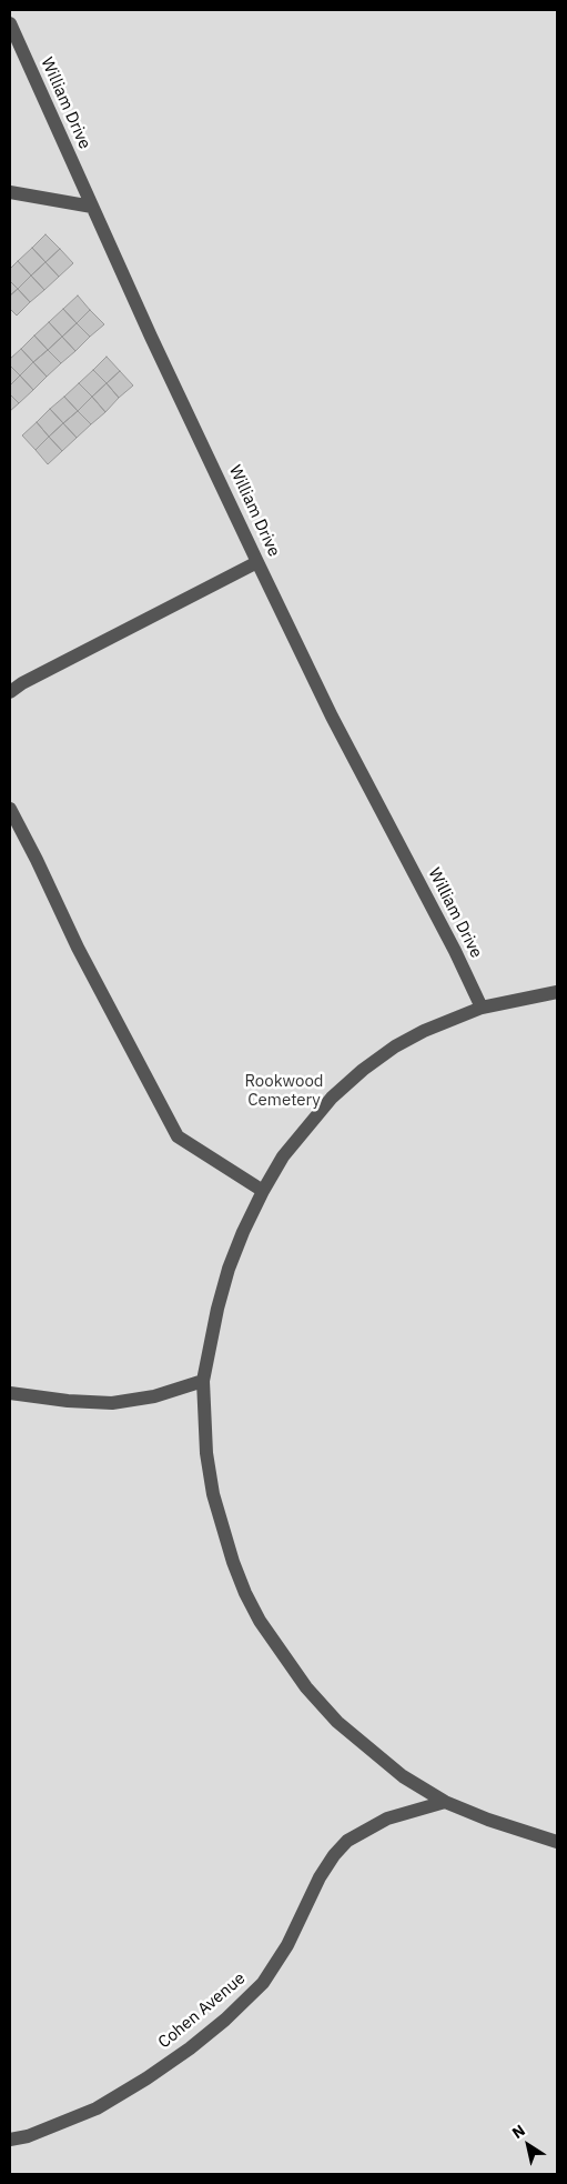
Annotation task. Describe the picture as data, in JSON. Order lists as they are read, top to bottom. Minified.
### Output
{"streets":{"street":["William Drive","Cohen Avenue"]},"parks":["Rookwood Cemetery"],"north":"top left"}
